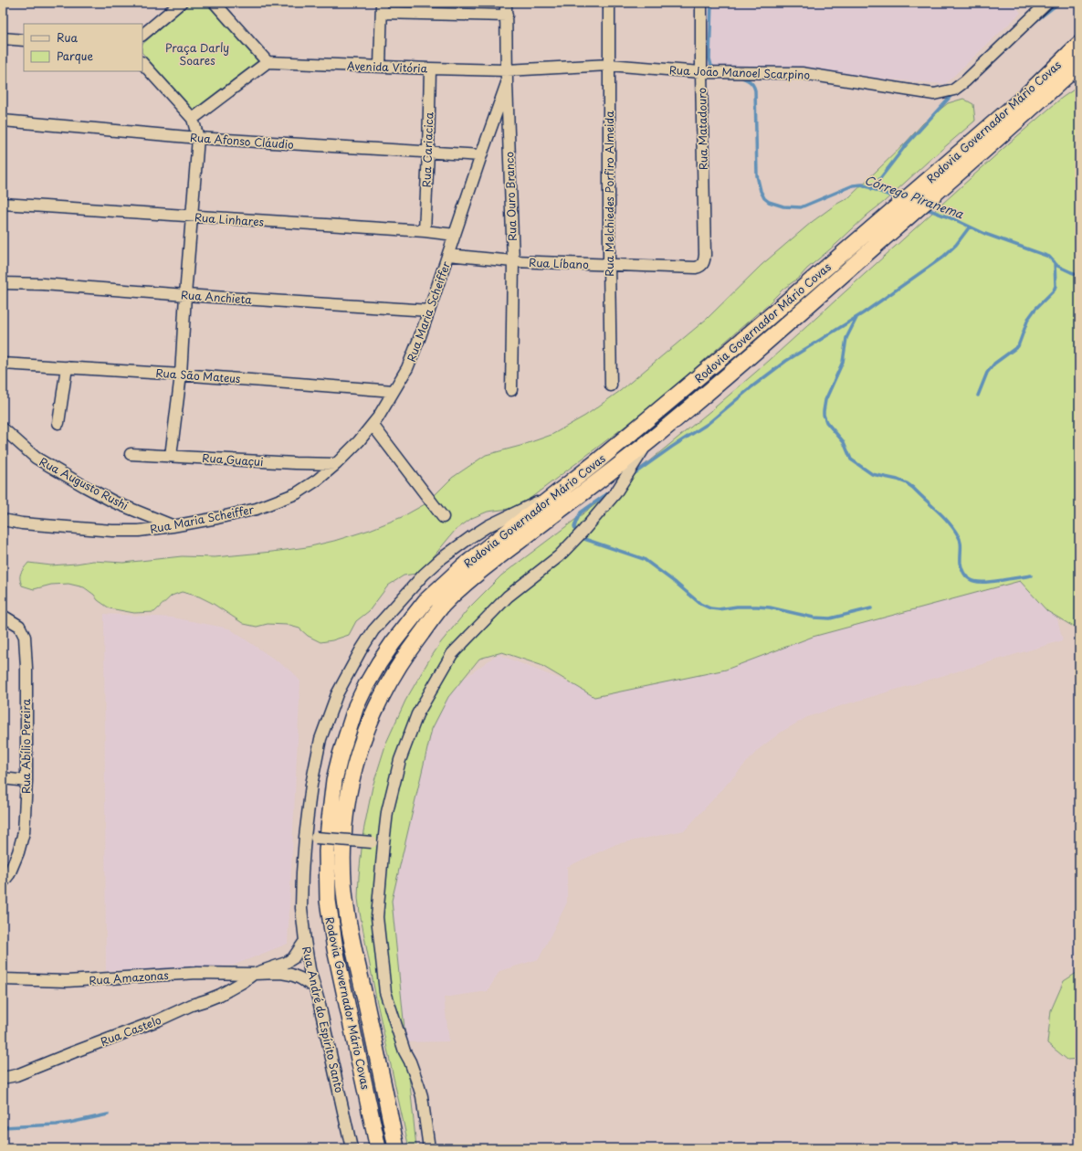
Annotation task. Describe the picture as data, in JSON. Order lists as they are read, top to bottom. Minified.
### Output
{"streets":{"highway":["Rodovia Governador Mário Covas"],"street":["Avenida Vitória","Rua João Manoel Scarpino","Rua Matadouro","Rua Afonso Cláudio","Rua Cariacica","Rua Melchiedes Porfiro Almeida","Rua Ouro Branco","Rua Linhares","Rua Líbano","Rua Anchieta","Rua Maria Scheiffer","Rua São Mateus","Rua Guaçui","Rua Augusto Rushi","Rua Abílio Pereira","Rua Amazonas","Rua André do Espírito Santo","Rua Castelo"]},"crossings":[["Avenida Vitória","Rua João Manoel Scarpino"],["Avenida Vitória","Rua Cariacica"],["Avenida Vitória","Rua Ouro Branco"],["Rua João Manoel Scarpino","Rua Matadouro"],["Rua João Manoel Scarpino","Rua Melchiedes Porfiro Almeida"],["Rua João Manoel Scarpino","Rua Ouro Branco"],["Rodovia Governador Mário Covas","Rua André do Espírito Santo"],["Rua Matadouro","Rua Líbano"],["Rua Afonso Cláudio","Rua Cariacica"],["Rua Afonso Cláudio","Rua Maria Scheiffer"],["Rua Cariacica","Rua Linhares"],["Rua Melchiedes Porfiro Almeida","Rua Líbano"],["Rua Ouro Branco","Rua Líbano"],["Rua Ouro Branco","Rua Maria Scheiffer"],["Rua Linhares","Rua Maria Scheiffer"],["Rua Líbano","Rua Maria Scheiffer"],["Rua Anchieta","Rua Maria Scheiffer"],["Rua Maria Scheiffer","Rua São Mateus"],["Rua Maria Scheiffer","Rua Guaçui"],["Rua Maria Scheiffer","Rua Augusto Rushi"],["Rua Amazonas","Rua André do Espírito Santo"],["Rua Amazonas","Rua Castelo"]],"water":["Córrego Piranema"],"parks":["Praça Darly Soares"],"legend":["Rua","Parque"]}
